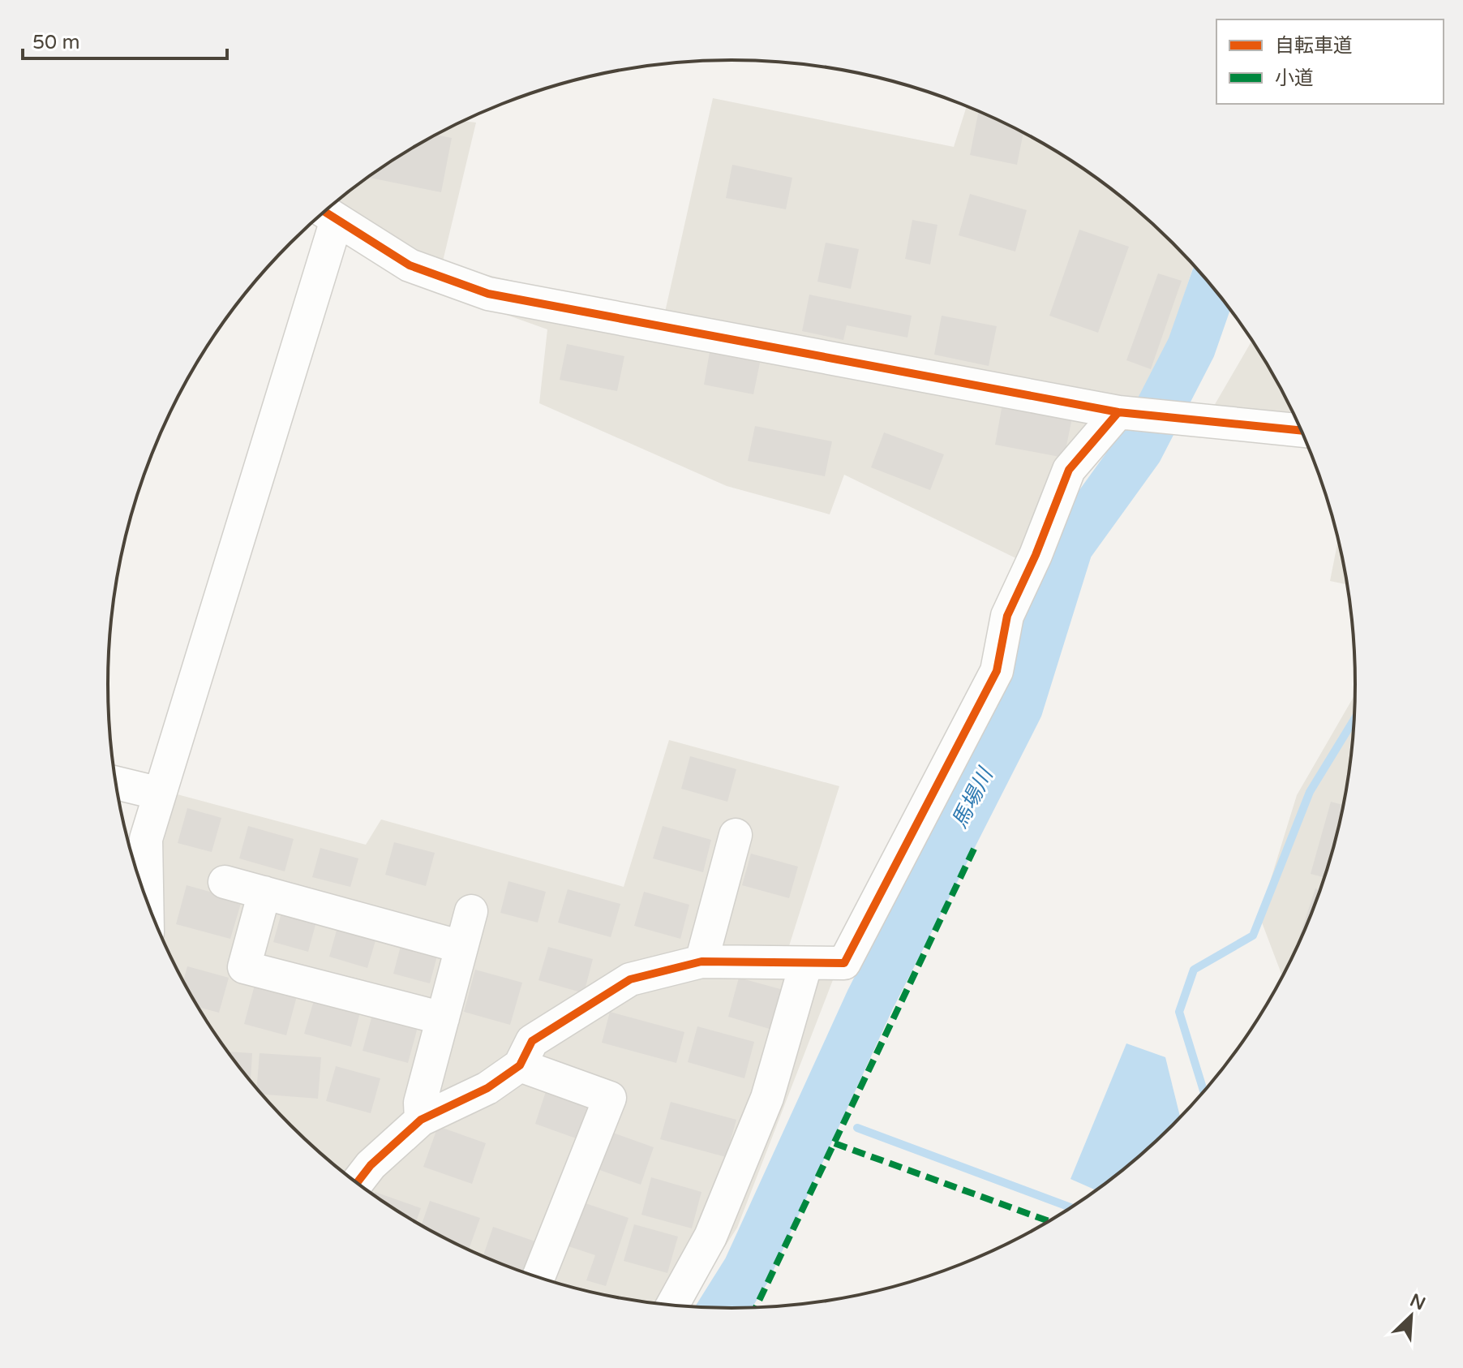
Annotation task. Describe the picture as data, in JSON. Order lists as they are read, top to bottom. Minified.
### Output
{"water":["馬場川"],"legend":["自転車道","小道"],"scale_bar":"50 m","north":"top right"}
